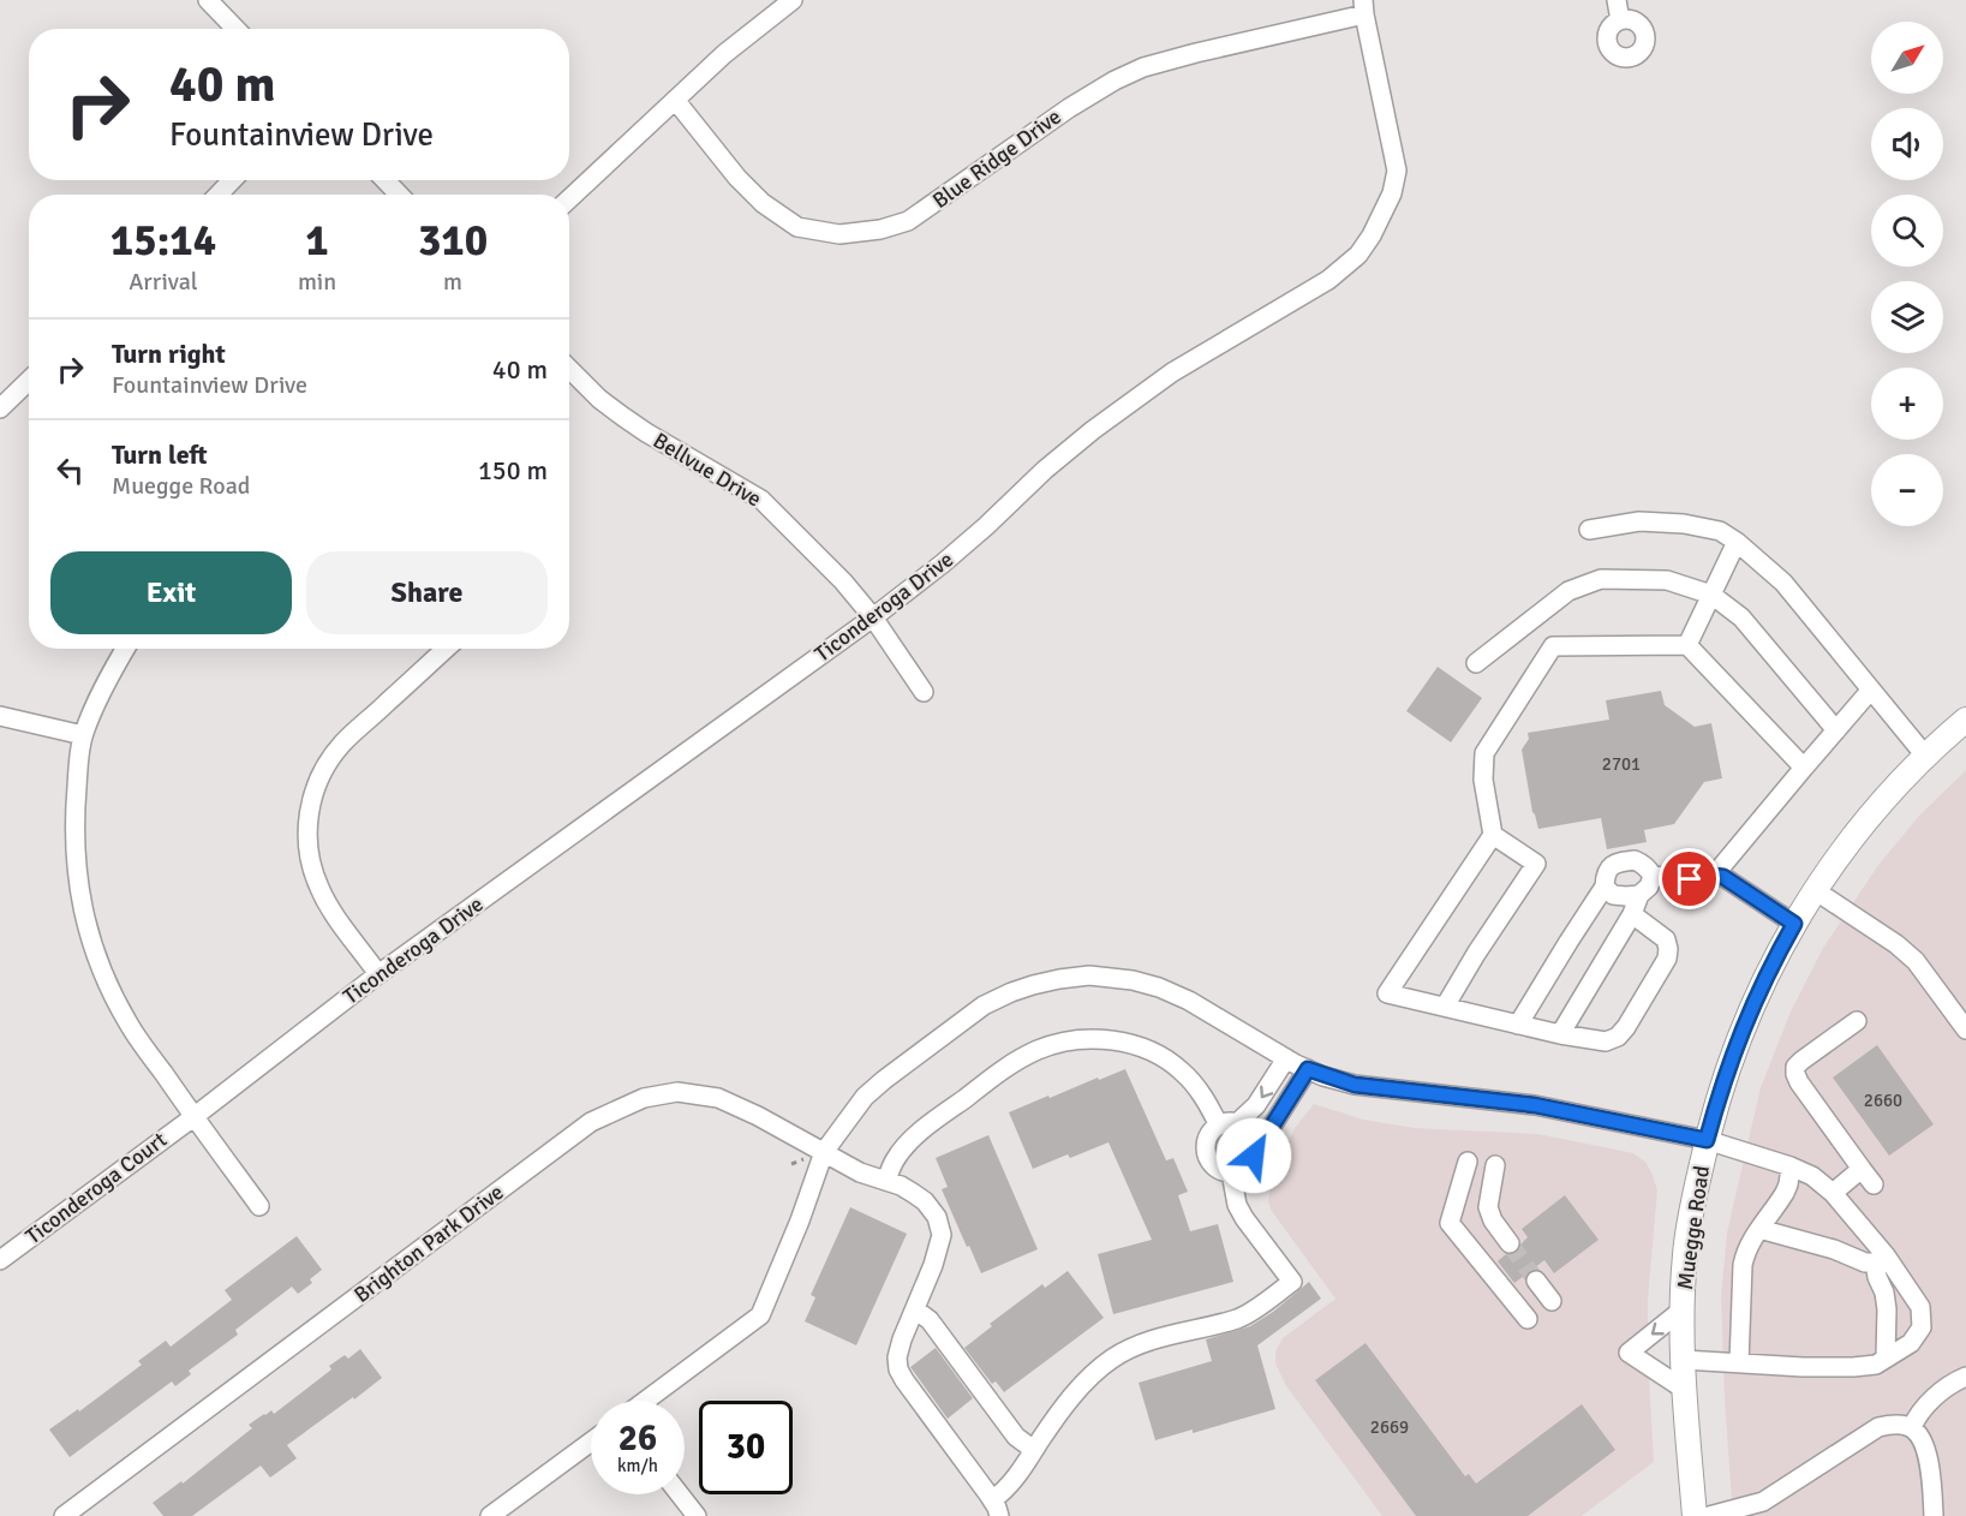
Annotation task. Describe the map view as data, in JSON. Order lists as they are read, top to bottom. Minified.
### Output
{"streets":{"main road":["Muegge Road"],"street":["Blue Ridge Drive","Bellvue Drive","Ticonderoga Drive","Ticonderoga Court","Brighton Park Drive"]},"crossings":[["Blue Ridge Drive","Ticonderoga Drive"],["Bellvue Drive","Ticonderoga Drive"],["Ticonderoga Drive","Ticonderoga Court"]],"house_numbers":["2701","2660","2669"],"north":"top right","page":{"map_buttons":["+","−"],"turn":["40 m","Fountainview Drive"],"eta":["15:14","Arrival","1","min","310","m"],"list":[{"name":"Turn right","note":"Fountainview Drive","value":"40 m"},{"name":"Turn left","note":"Muegge Road","value":"150 m"}],"buttons":["Exit","Share"],"speed":"26 km/h","limit":"30"}}
